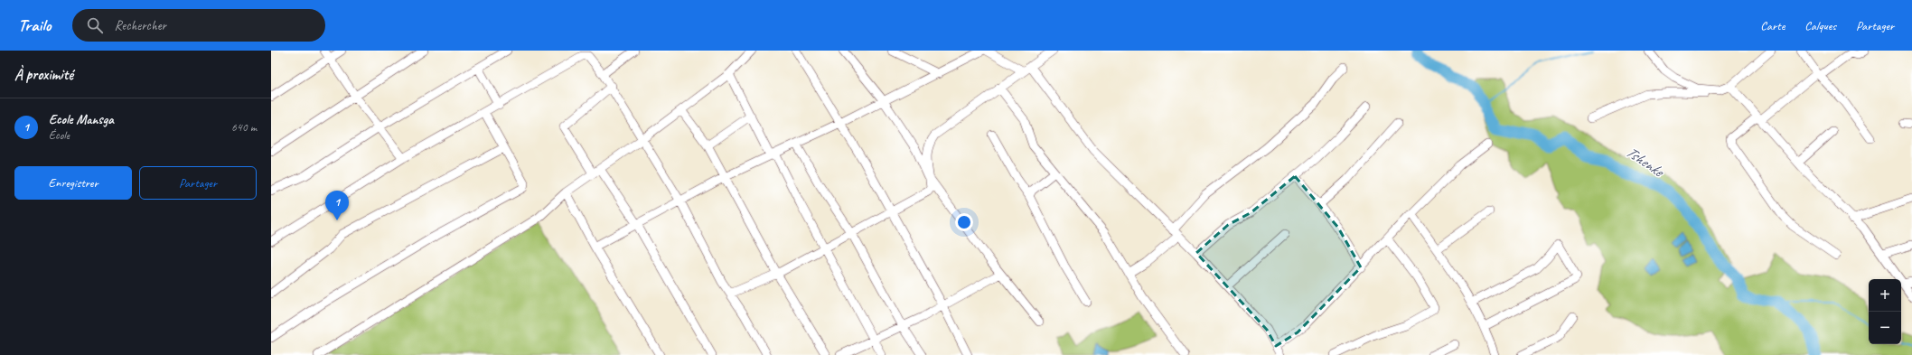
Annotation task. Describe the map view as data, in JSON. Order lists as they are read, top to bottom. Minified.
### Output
{"water":["Tshenke"],"page":{"header":"Trailo","search":"Rechercher","nav":["Carte","Calques","Partager"],"heading":"À proximité","list":[{"mark":"1","name":"Ecole Mansga","note":"École","value":"640 m"}],"buttons":["Enregistrer","Partager"],"pins":"1","map_buttons":["+","−"]}}
